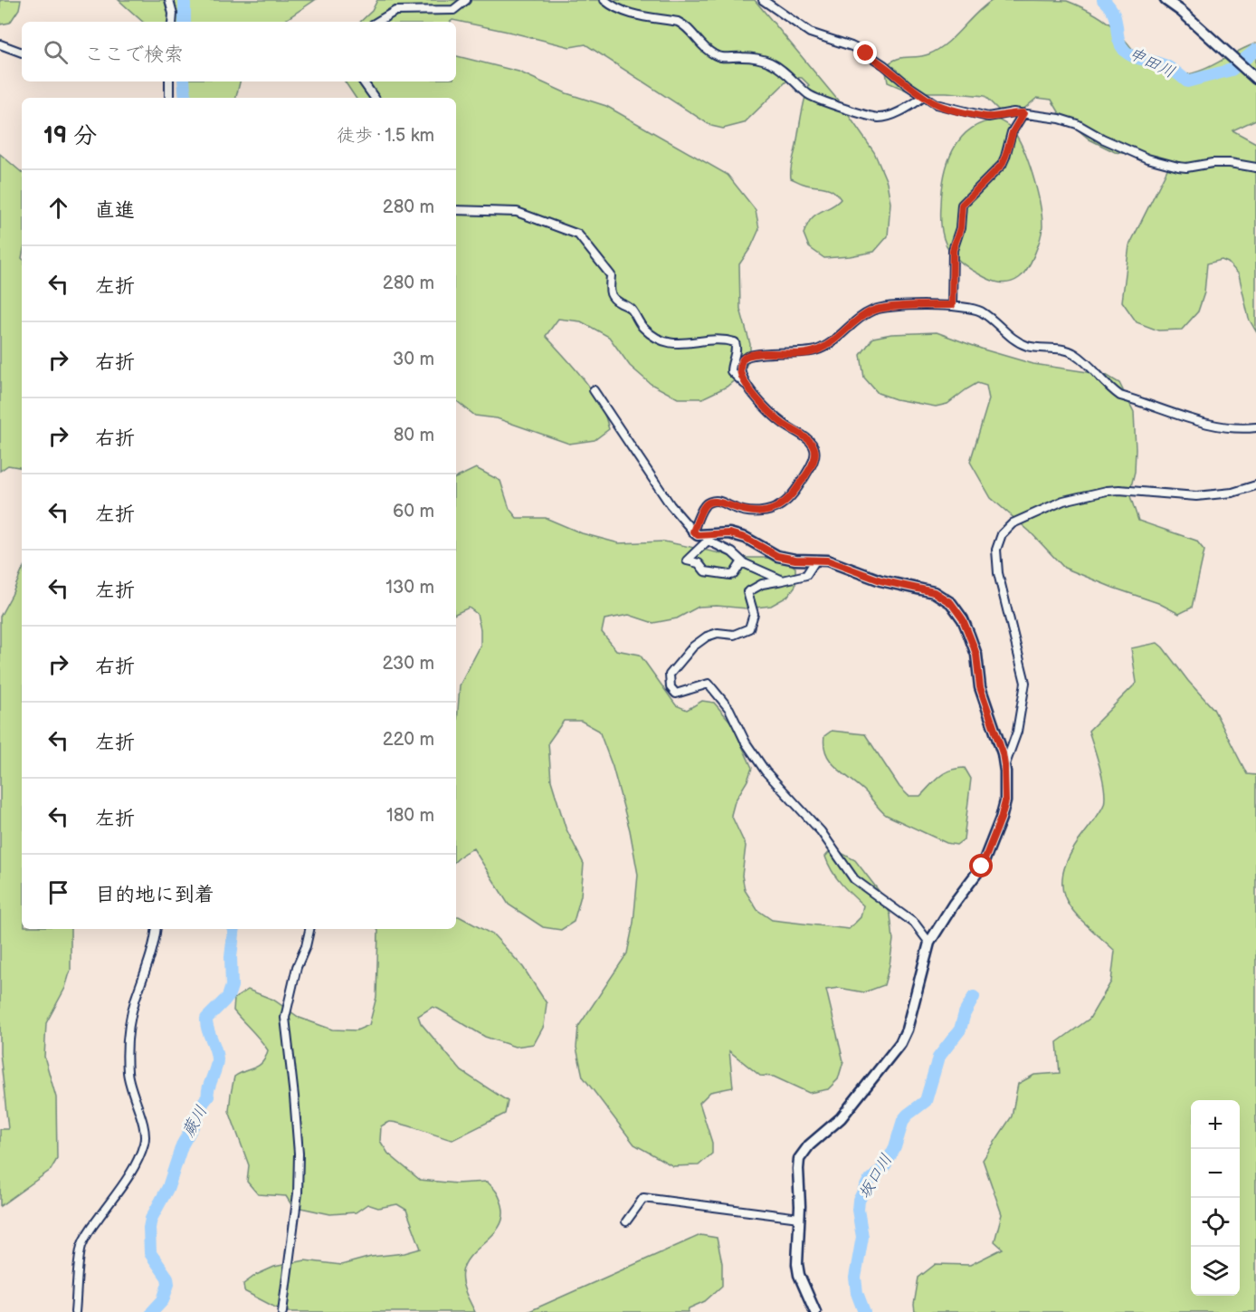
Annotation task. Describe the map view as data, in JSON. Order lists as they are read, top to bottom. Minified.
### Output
{"water":["申田川","蕨川","坂口川"],"page":{"search":"ここで検索","heading":["19 分","徒歩 · 1.5 km"],"list":[["直進","280 m"],["左折","280 m"],["右折","30 m"],["右折","80 m"],["左折","60 m"],["左折","130 m"],["右折","230 m"],["左折","220 m"],["左折","180 m"],"目的地に到着"],"map_buttons":["+","−"]}}
